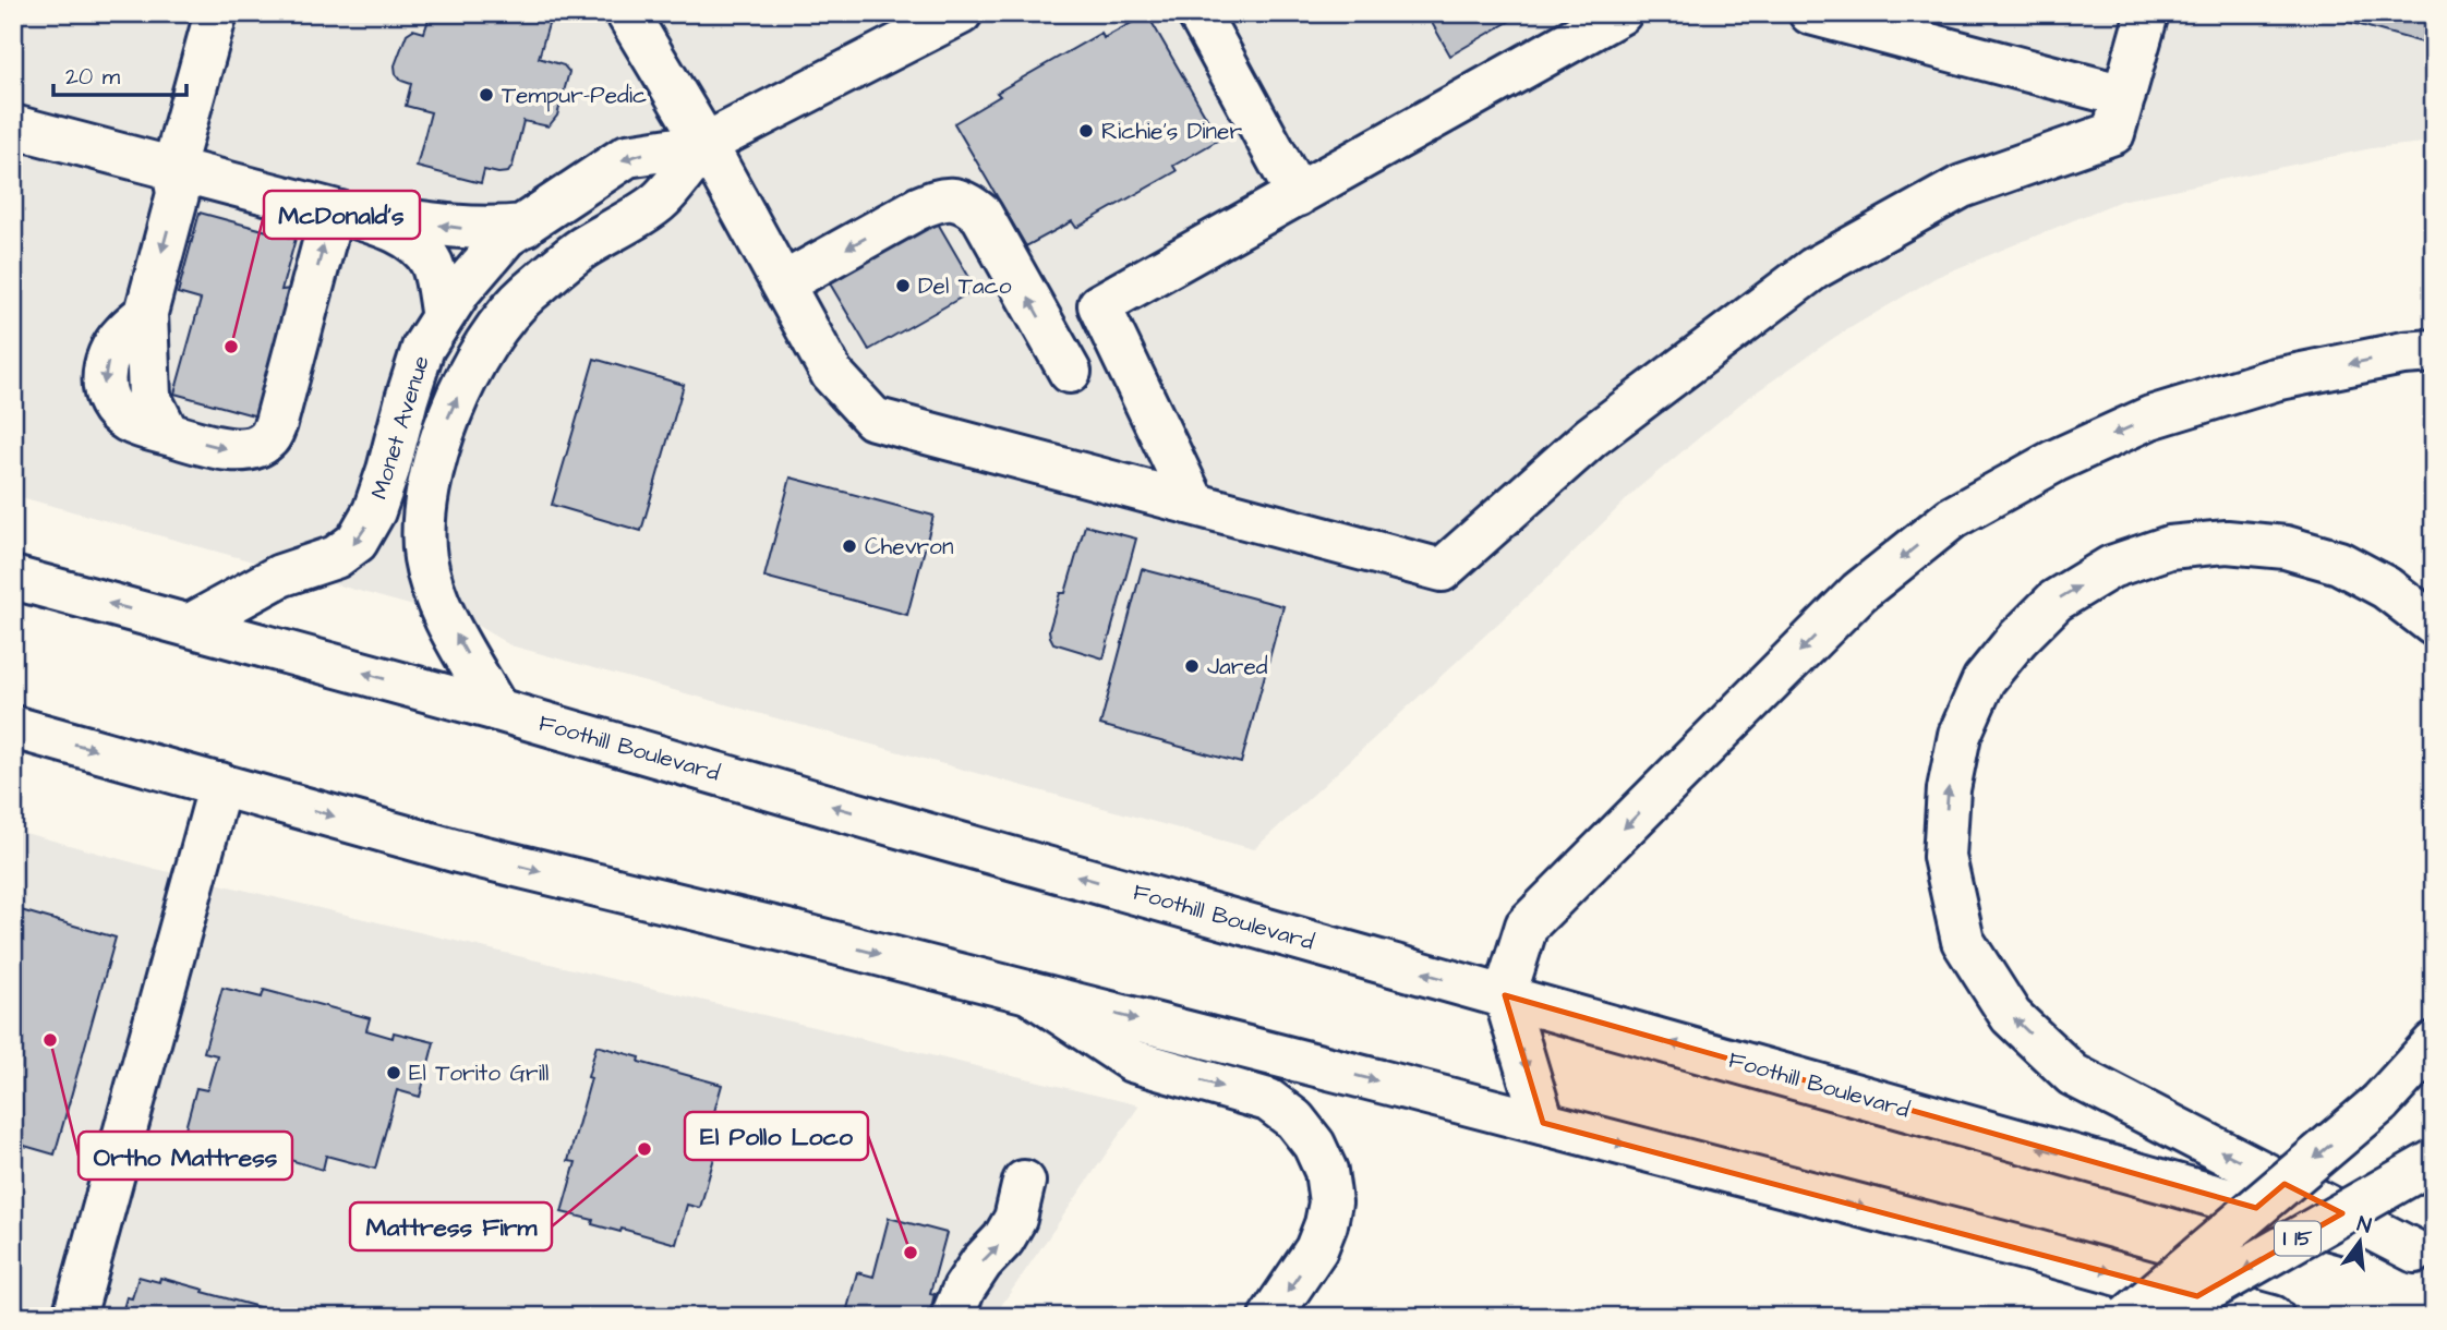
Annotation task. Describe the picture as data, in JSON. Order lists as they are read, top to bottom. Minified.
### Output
{"streets":{"main road":["Monet Avenue","Foothill Boulevard","I 15"]},"crossings":[["Monet Avenue","Foothill Boulevard"]],"places":["Tempur-Pedic","Richie's Diner","Del Taco","McDonald's","Chevron","Jared","Ortho Mattress","El Torito Grill","Mattress Firm","El Pollo Loco"],"scale_bar":"20 m","north":"top"}
